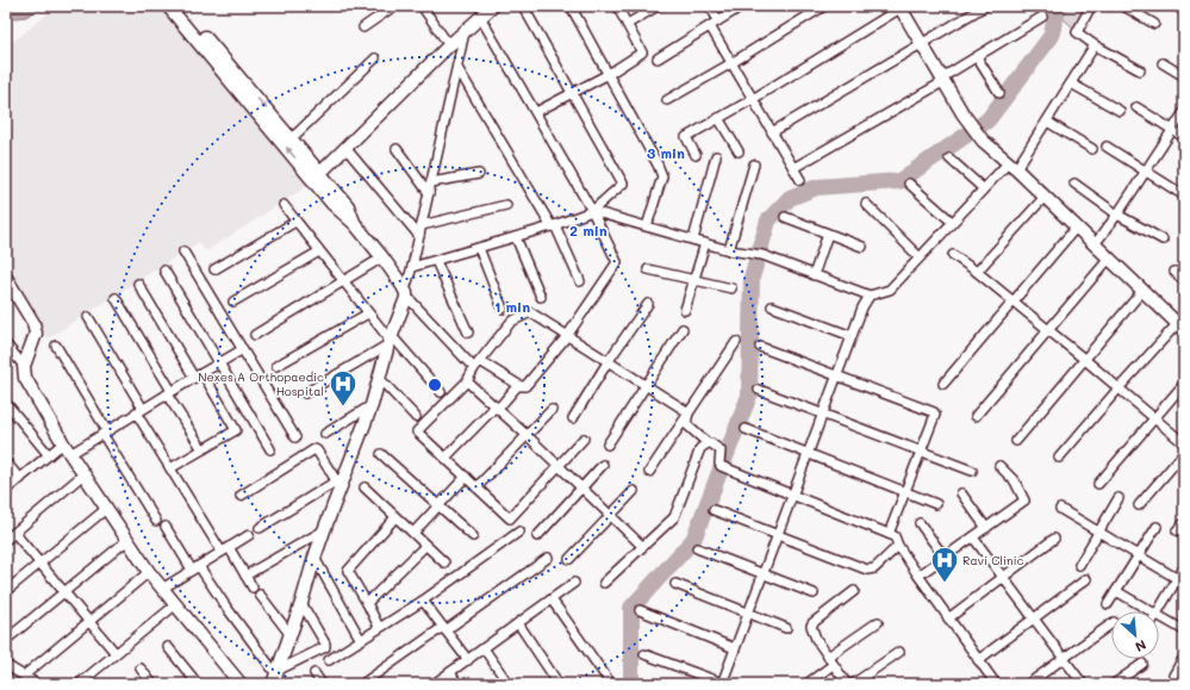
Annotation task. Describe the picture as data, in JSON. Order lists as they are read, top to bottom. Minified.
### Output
{"places":{"hospital":["Nexes A Orthopaedic Hospital","Ravi Clinic"]},"north":"bottom right","rings":["3 min","2 min","1 min"]}
